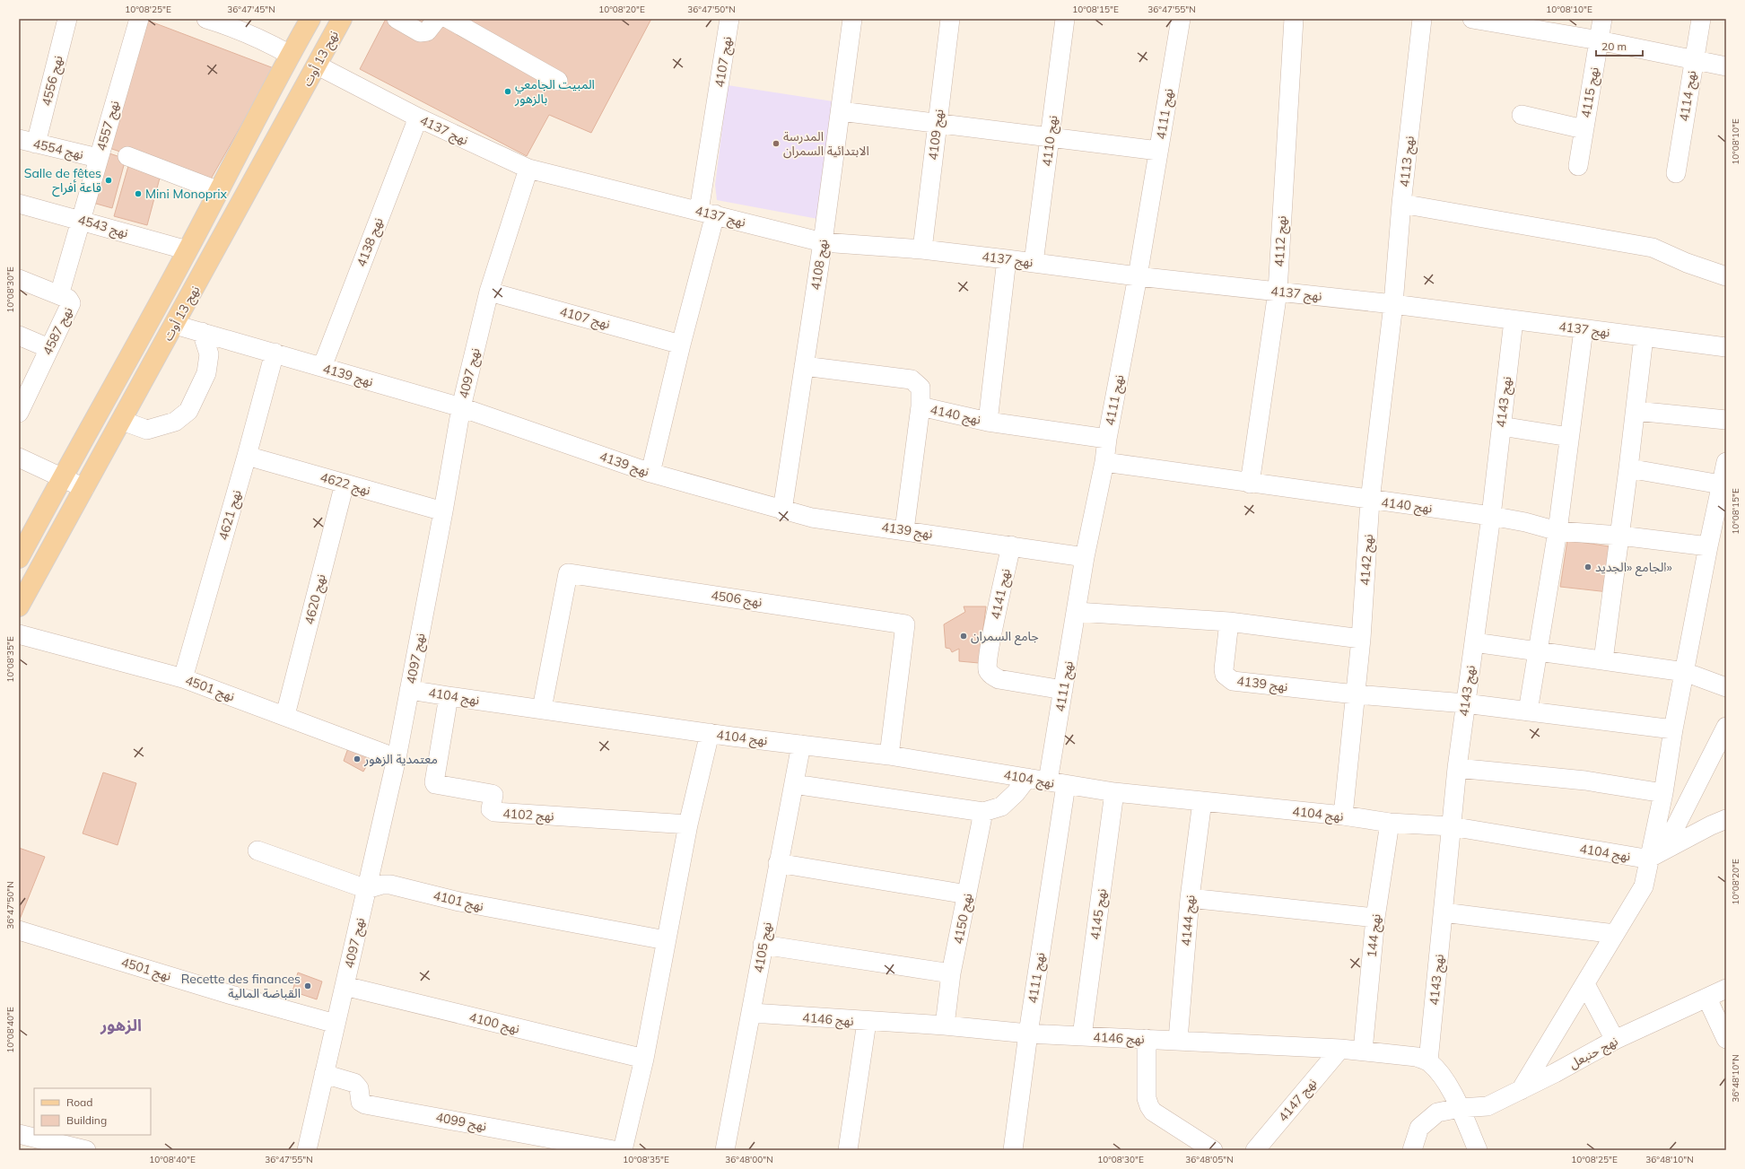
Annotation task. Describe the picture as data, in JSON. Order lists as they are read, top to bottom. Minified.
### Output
{"streets":{"main road":["نهج 13 أوت"],"street":["نهج 4107","نهج 4556","نهج 4115","نهج 4114","نهج 4111","نهج 4557","نهج 4137","نهج 4109","نهج 4110","نهج 4554","نهج 4113","نهج 4543","نهج 4112","نهج 4138","نهج 4108","نهج 4587","نهج 4097","نهج 4139","نهج 4143","نهج 4140","نهج 4622","نهج 4621","نهج 4142","نهج 4141","نهج 4506","نهج 4620","نهج 4501","نهج 4104","نهج 4102","نهج 4101","نهج 4145","نهج 4150","نهج 4144","نهج 144","نهج 4105","نهج 4146","نهج 4100","نهج حنبعل","نهج 4147","نهج 4099"]},"crossings":[["نهج 13 أوت","نهج 4137"],["نهج 13 أوت","نهج 4543"],["نهج 13 أوت","نهج 4139"],["نهج 4107","نهج 4137"],["نهج 4107","نهج 4097"],["نهج 4107","نهج 4139"],["نهج 4556","نهج 4554"],["نهج 4111","نهج 4137"],["نهج 4111","نهج 4139"],["نهج 4111","نهج 4140"],["نهج 4111","نهج 4141"],["نهج 4111","نهج 4104"],["نهج 4111","نهج 4146"],["نهج 4557","نهج 4554"],["نهج 4557","نهج 4543"],["نهج 4557","نهج 4587"],["نهج 4137","نهج 4109"],["نهج 4137","نهج 4110"],["نهج 4137","نهج 4113"],["نهج 4137","نهج 4112"],["نهج 4137","نهج 4138"],["نهج 4137","نهج 4108"],["نهج 4137","نهج 4097"],["نهج 4137","نهج 4143"],["نهج 4137","نهج 4142"],["نهج 4113","نهج 4142"],["نهج 4112","نهج 4140"],["نهج 4138","نهج 4139"],["نهج 4108","نهج 4139"],["نهج 4108","نهج 4140"],["نهج 4097","نهج 4139"],["نهج 4097","نهج 4622"],["نهج 4097","نهج 4501"],["نهج 4097","نهج 4104"],["نهج 4097","نهج 4101"],["نهج 4097","نهج 4100"],["نهج 4097","نهج 4099"],["نهج 4139","نهج 4621"],["نهج 4139","نهج 4142"],["نهج 4139","نهج 4141"],["نهج 4143","نهج 4140"],["نهج 4143","نهج 4104"],["نهج 4143","نهج 4146"],["نهج 4140","نهج 4142"],["نهج 4622","نهج 4621"],["نهج 4622","نهج 4620"],["نهج 4621","نهج 4501"],["نهج 4142","نهج 4104"],["نهج 4506","نهج 4104"],["نهج 4620","نهج 4501"],["نهج 4104","نهج 4102"],["نهج 4104","نهج 4145"],["نهج 4104","نهج 4144"],["نهج 4104","نهج 144"],["نهج 4104","نهج 4105"],["نهج 4145","نهج 4146"],["نهج 4150","نهج 4146"],["نهج 4144","نهج 4146"],["نهج 144","نهج 4146"],["نهج 4105","نهج 4146"],["نهج 4146","نهج 4147"]],"districts":["الزهور"],"places":["المبيت الجامعي بالزهور","المدرسة الابتدائية السمران","Salle de fêtes قاعة أفراح","Mini Monoprix","الجامع «الجديد»","جامع السمران","معتمدية الزهور","Recette des finances القباضة المالية"],"legend":["Road","Building"],"scale_bar":"20 m","coordinates":["10°08'25\"E","36°47'45\"N","10°08'20\"E","36°47'50\"N","10°08'15\"E","36°47'55\"N","10°08'10\"E","10°08'30\"E","10°08'35\"E","10°08'40\"E","36°48'10\"N","36°48'00\"N","36°48'05\"N"]}
